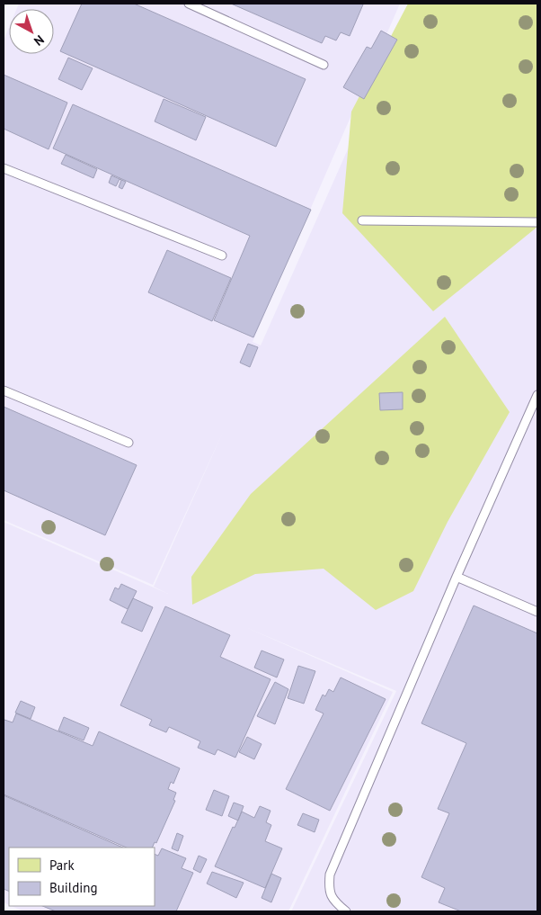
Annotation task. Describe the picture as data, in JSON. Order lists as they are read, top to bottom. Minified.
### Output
{"legend":["Park","Building"],"north":"bottom right"}
